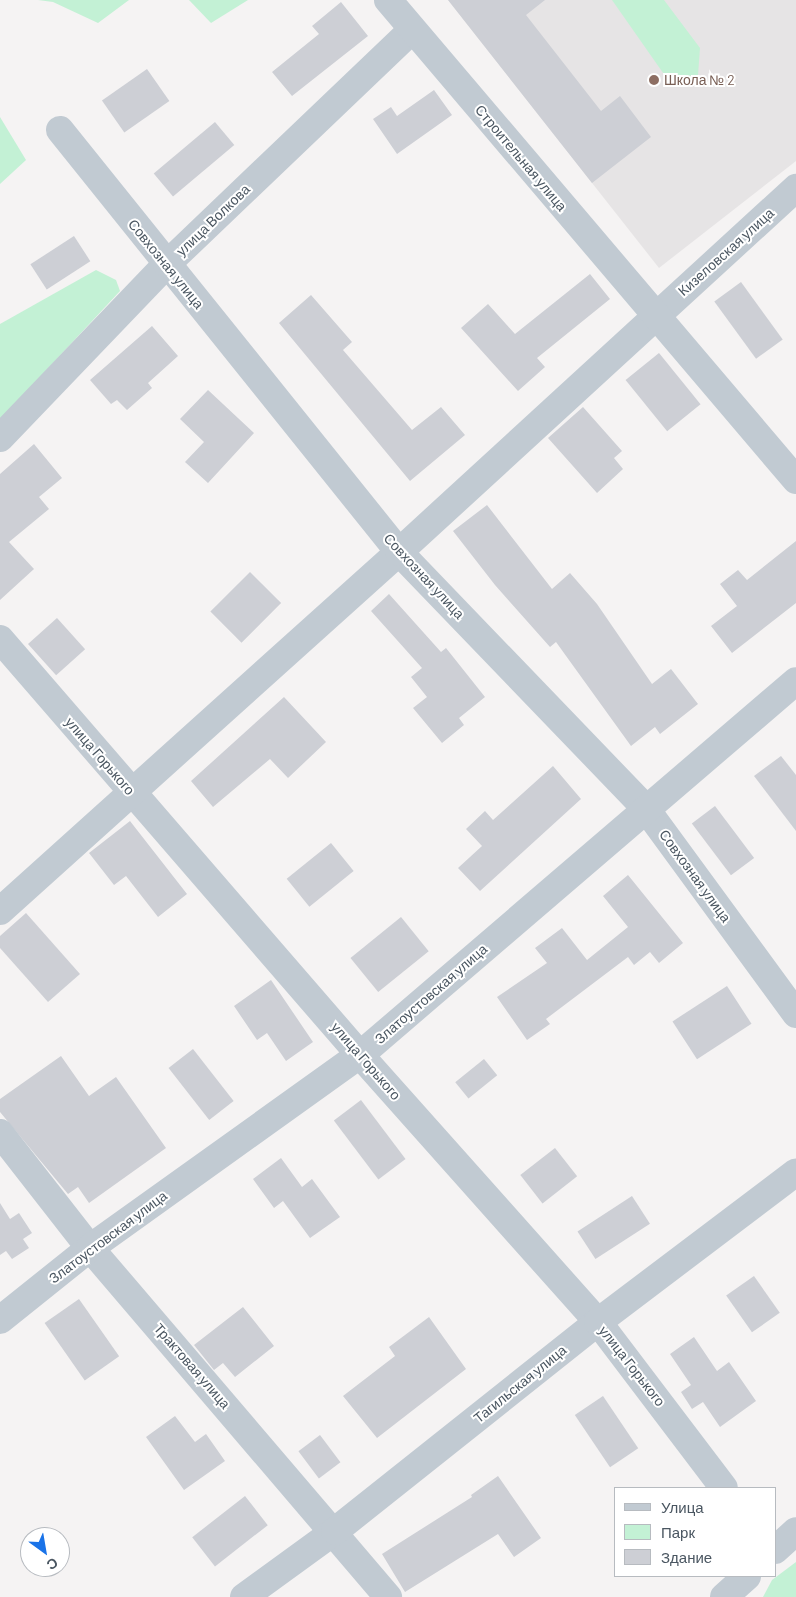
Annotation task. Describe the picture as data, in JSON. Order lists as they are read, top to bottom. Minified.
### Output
{"streets":{"street":["Строительная улица","улица Волкова","Кизеловская улица","Совхозная улица","улица Горького","Златоустовская улица","Трактовая улица","Тагильская улица"]},"crossings":[["Строительная улица","улица Волкова"],["Строительная улица","Кизеловская улица"],["улица Волкова","Совхозная улица"],["Кизеловская улица","Совхозная улица"],["Кизеловская улица","улица Горького"],["Совхозная улица","Златоустовская улица"],["улица Горького","Златоустовская улица"],["улица Горького","Тагильская улица"],["Златоустовская улица","Трактовая улица"],["Трактовая улица","Тагильская улица"]],"places":["Школа № 2"],"legend":["Улица","Парк","Здание"],"north":"bottom right"}
